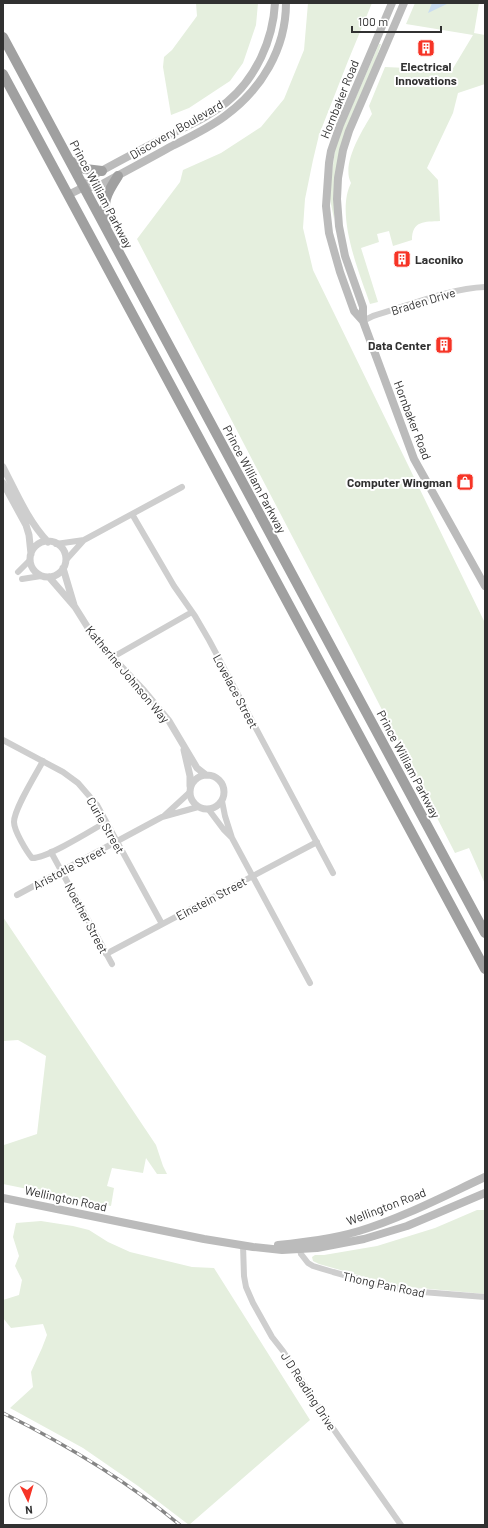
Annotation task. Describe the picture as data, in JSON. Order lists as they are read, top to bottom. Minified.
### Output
{"streets":{"highway":["Prince William Parkway"],"main road":["Hornbaker Road","Discovery Boulevard","Wellington Road"],"street":["Braden Drive","Katherine Johnson Way","Lovelace Street","Curie Street","Aristotle Street","Einstein Street","Noether Street","Thong Pan Road","J D Reading Drive"]},"crossings":[["Hornbaker Road","Braden Drive"],["Discovery Boulevard","Prince William Parkway"],["Katherine Johnson Way","Aristotle Street"],["Lovelace Street","Einstein Street"],["Curie Street","Aristotle Street"],["Curie Street","Einstein Street"],["Aristotle Street","Noether Street"],["Einstein Street","Noether Street"],["Wellington Road","Thong Pan Road"],["Wellington Road","J D Reading Drive"]],"places":{"building":["Electrical Innovations","Laconiko","Data Center"],"shop":["Computer Wingman"]},"scale_bar":"100 m","north":"bottom"}
